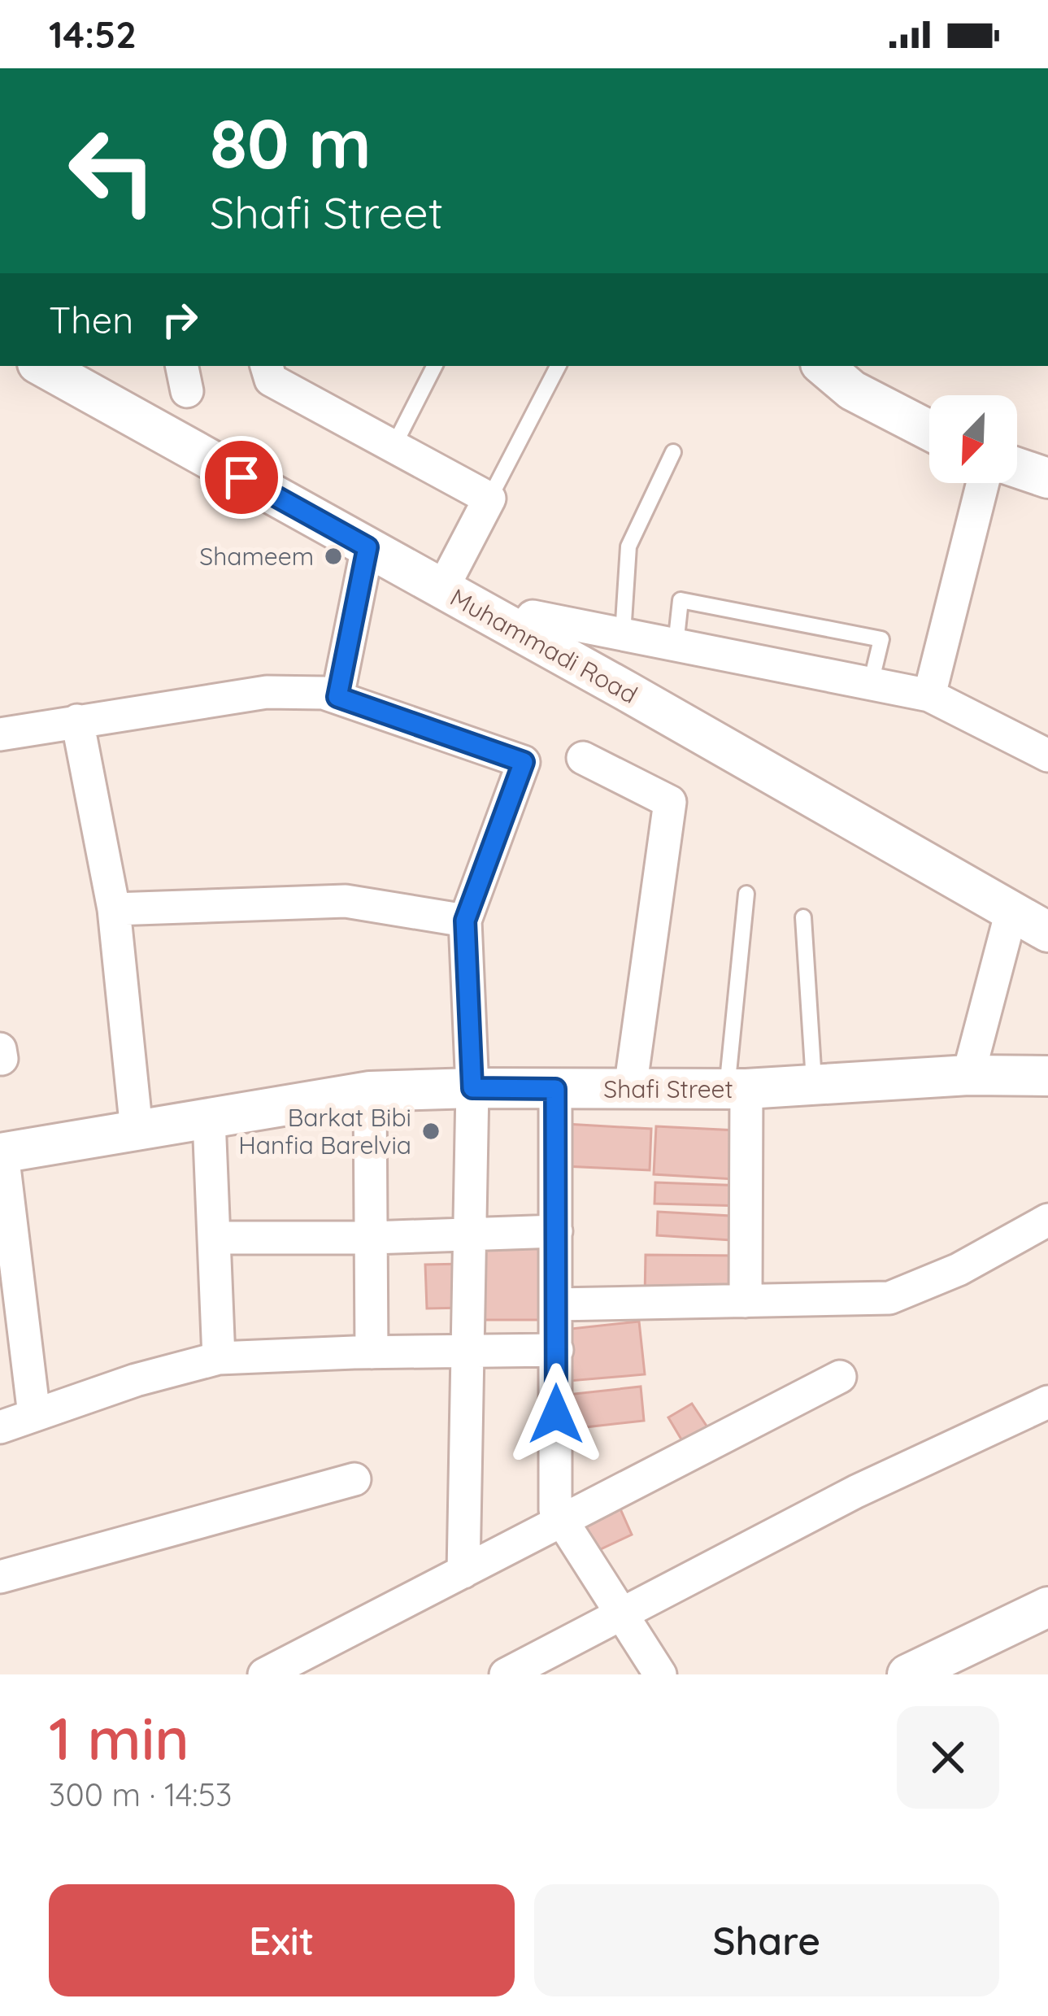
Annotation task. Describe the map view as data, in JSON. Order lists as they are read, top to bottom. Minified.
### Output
{"streets":{"street":["Muhammadi Road","Shafi Street"]},"places":["Shameem","Barkat Bibi Hanfia Barelvia"],"north":"bottom left","page":{"status":"14:52","turn":["80 m","Shafi Street"],"then":"Then","heading":["1 min","300 m · 14:53"],"buttons":["Exit","Share"]}}
